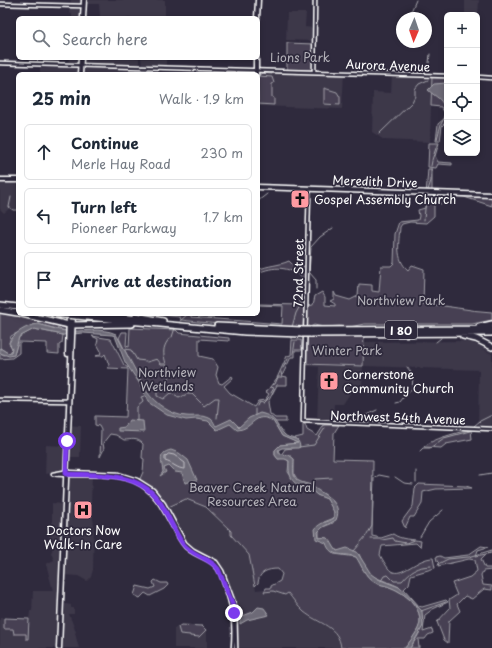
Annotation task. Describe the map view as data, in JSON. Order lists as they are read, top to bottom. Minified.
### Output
{"streets":{"highway":["I 80"],"main road":["Meredith Drive"],"street":["Aurora Avenue","72nd Street","Northwest 54th Avenue"]},"crossings":[["Meredith Drive","72nd Street"],["72nd Street","Northwest 54th Avenue"]],"parks":["Lions Park","Northview Park","Winter Park","Northview Wetlands","Beaver Creek Natural Resources Area"],"places":{"church":["Gospel Assembly Church","Cornerstone Community Church"],"hospital":["Doctors Now Walk-In Care"]},"north":"bottom","page":{"map_buttons":["+","−"],"search":"Search here","heading":["25 min","Walk · 1.9 km"],"list":[["Continue","Merle Hay Road","230 m"],["Turn left","Pioneer Parkway","1.7 km"],"Arrive at destination"]}}
